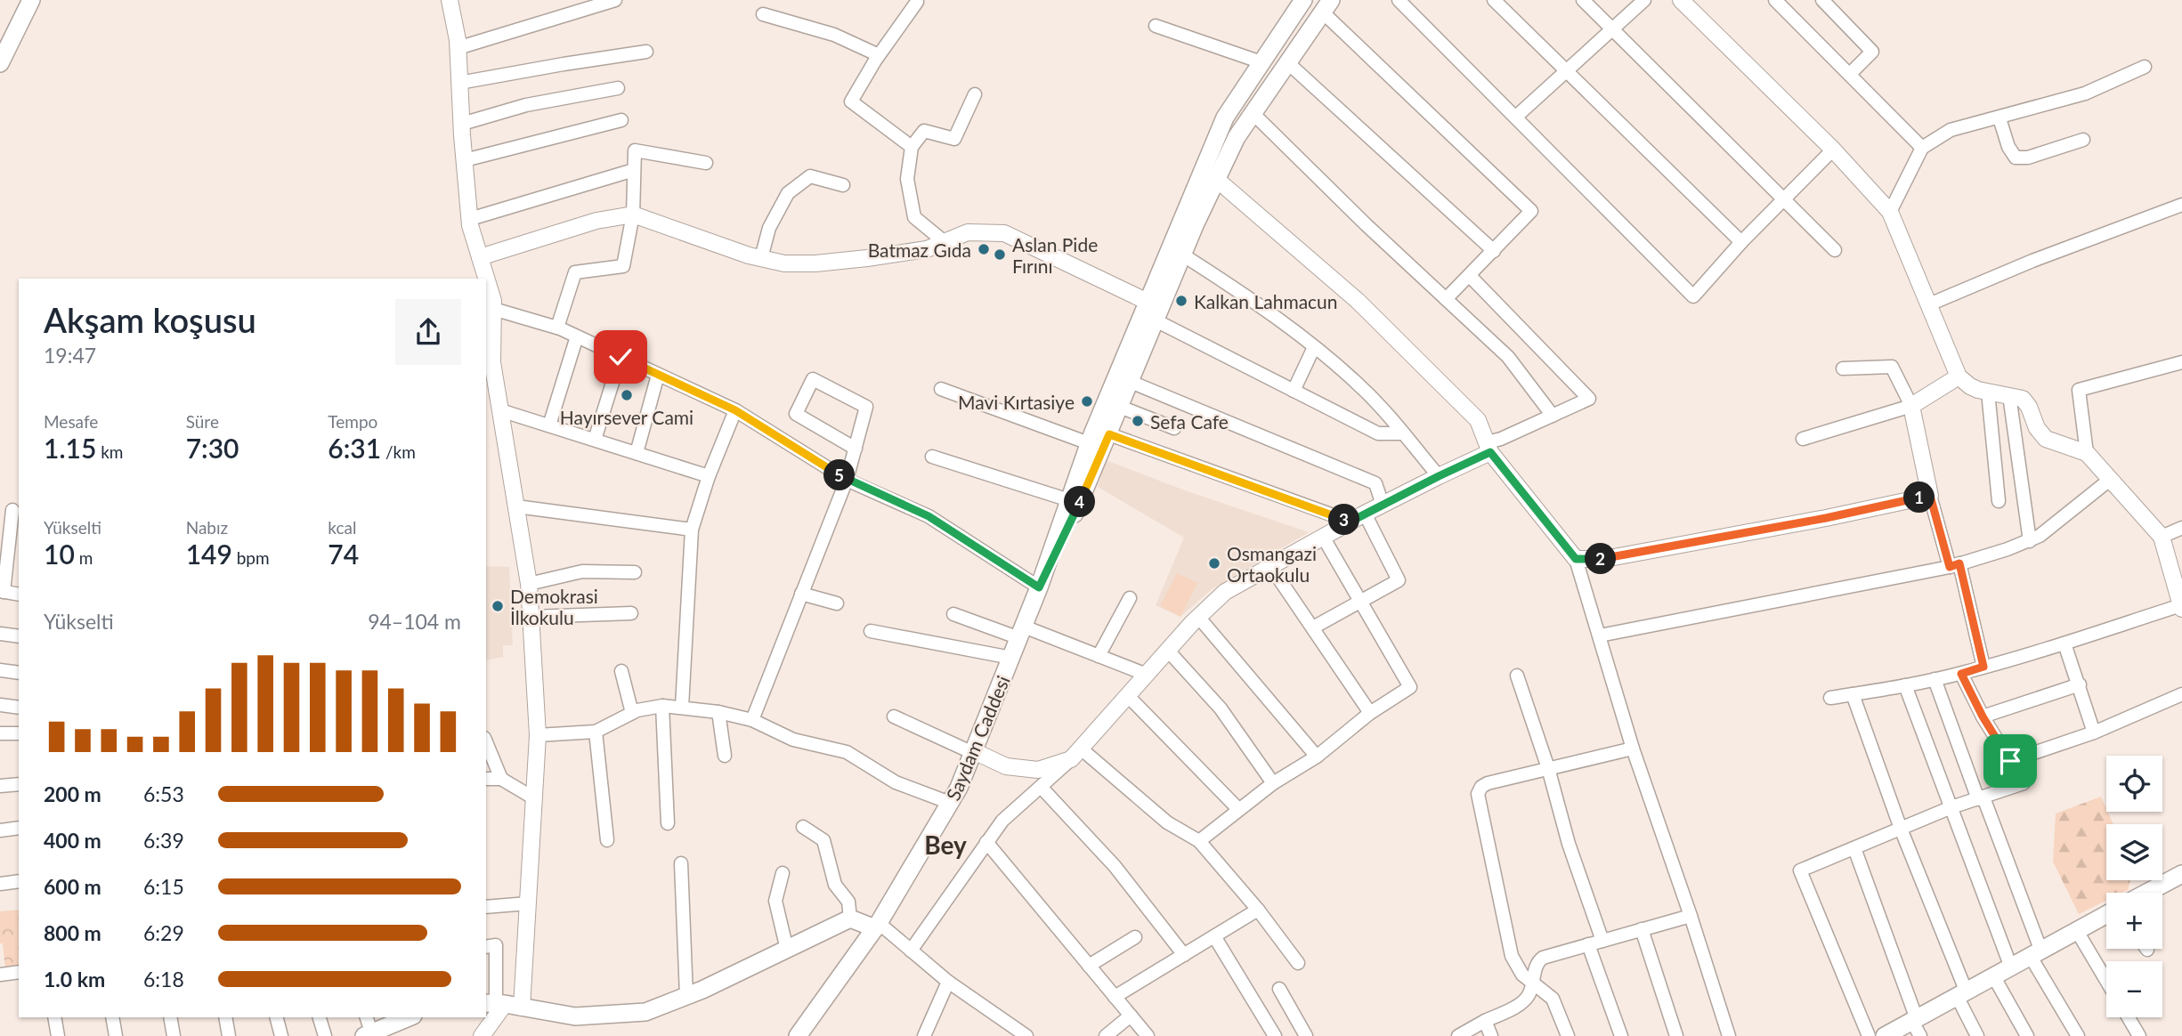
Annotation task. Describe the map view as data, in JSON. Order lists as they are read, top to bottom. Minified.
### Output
{"streets":{"main road":["Saydam Caddesi"]},"districts":["Bey"],"places":["Batmaz Gıda","Aslan Pide Fırını","Kalkan Lahmacun","Hayırsever Cami","Mavi Kırtasiye","Sefa Cafe","Osmangazi Ortaokulu","Demokrasi İlkokulu"],"page":{"heading":["Akşam koşusu","19:47"],"stats":[["Mesafe","1.15 km"],["Süre","7:30"],["Tempo","6:31 /km"],["Yükselti","10 m"],["Nabız","149 bpm"],["kcal","74"]],"pins":["5","1","4","3","2"],"chart":["Yükselti","94–104 m"],"map_buttons":["+","−"],"list":[{"name":"200 m","note":"6:53"},{"name":"400 m","note":"6:39"},{"name":"600 m","note":"6:15"},{"name":"800 m","note":"6:29"},{"name":"1.0 km","note":"6:18"}]}}
